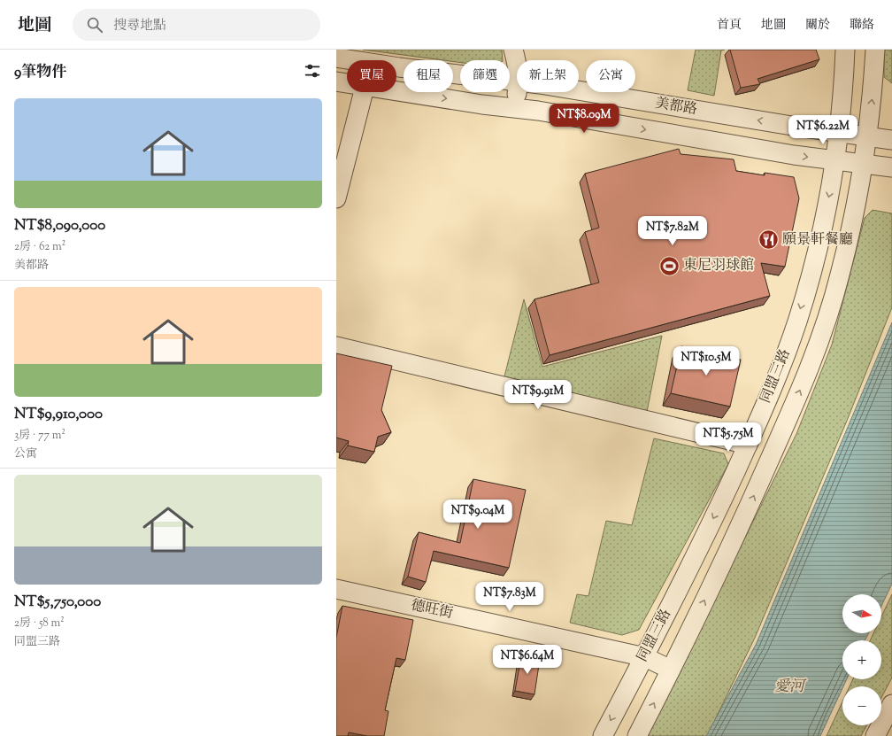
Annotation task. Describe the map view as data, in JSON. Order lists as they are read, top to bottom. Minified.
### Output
{"streets":{"street":["美都路","同盟三路","德旺街"]},"crossings":[["美都路","同盟三路"],["同盟三路","德旺街"]],"water":["愛河"],"places":{"restaurant":["願景軒餐廳"],"sports":["東尼羽球館"]},"north":"right","page":{"header":"地圖","search":"搜尋地點","nav":["首頁","地圖","關於","聯絡"],"heading":"9筆物件","chip":["買屋","租屋","篩選","新上架","公寓"],"list":[{"name":"NT$8,090,000","note":"2房 · 62 m² · 美都路"},{"name":"NT$9,910,000","note":"3房 · 77 m² · 公寓"},{"name":"NT$5,750,000","note":"2房 · 58 m² · 同盟三路"}],"price":["NT$8.09M","NT$6.22M","NT$7.82M","NT$10.5M","NT$9.91M","NT$5.75M","NT$9.04M","NT$7.83M","NT$6.64M"],"map_buttons":["+","−"]}}
